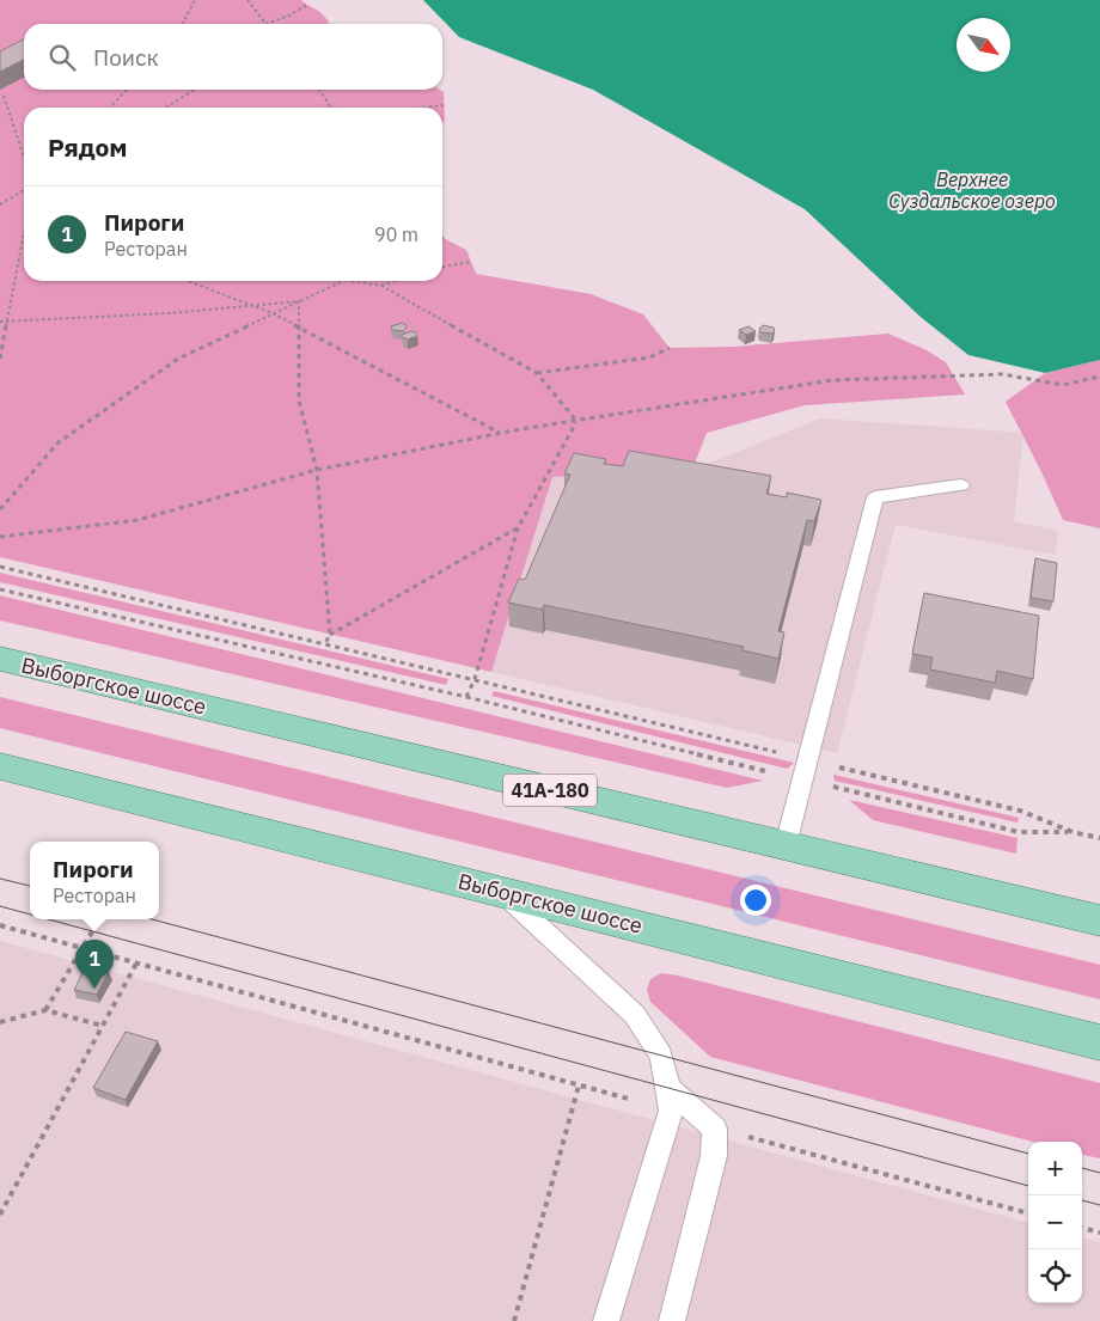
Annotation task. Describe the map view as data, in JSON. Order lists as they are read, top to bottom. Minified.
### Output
{"streets":{"main road":["Выборгское шоссе","41А-180"]},"water":["Верхнее Суздальское озеро"],"north":"bottom right","page":{"search":"Поиск","heading":"Рядом","list":[{"mark":"1","name":"Пироги","note":"Ресторан","value":"90 m"}],"popup":["Пироги","Ресторан"],"pins":"1","map_buttons":["+","−"]}}
